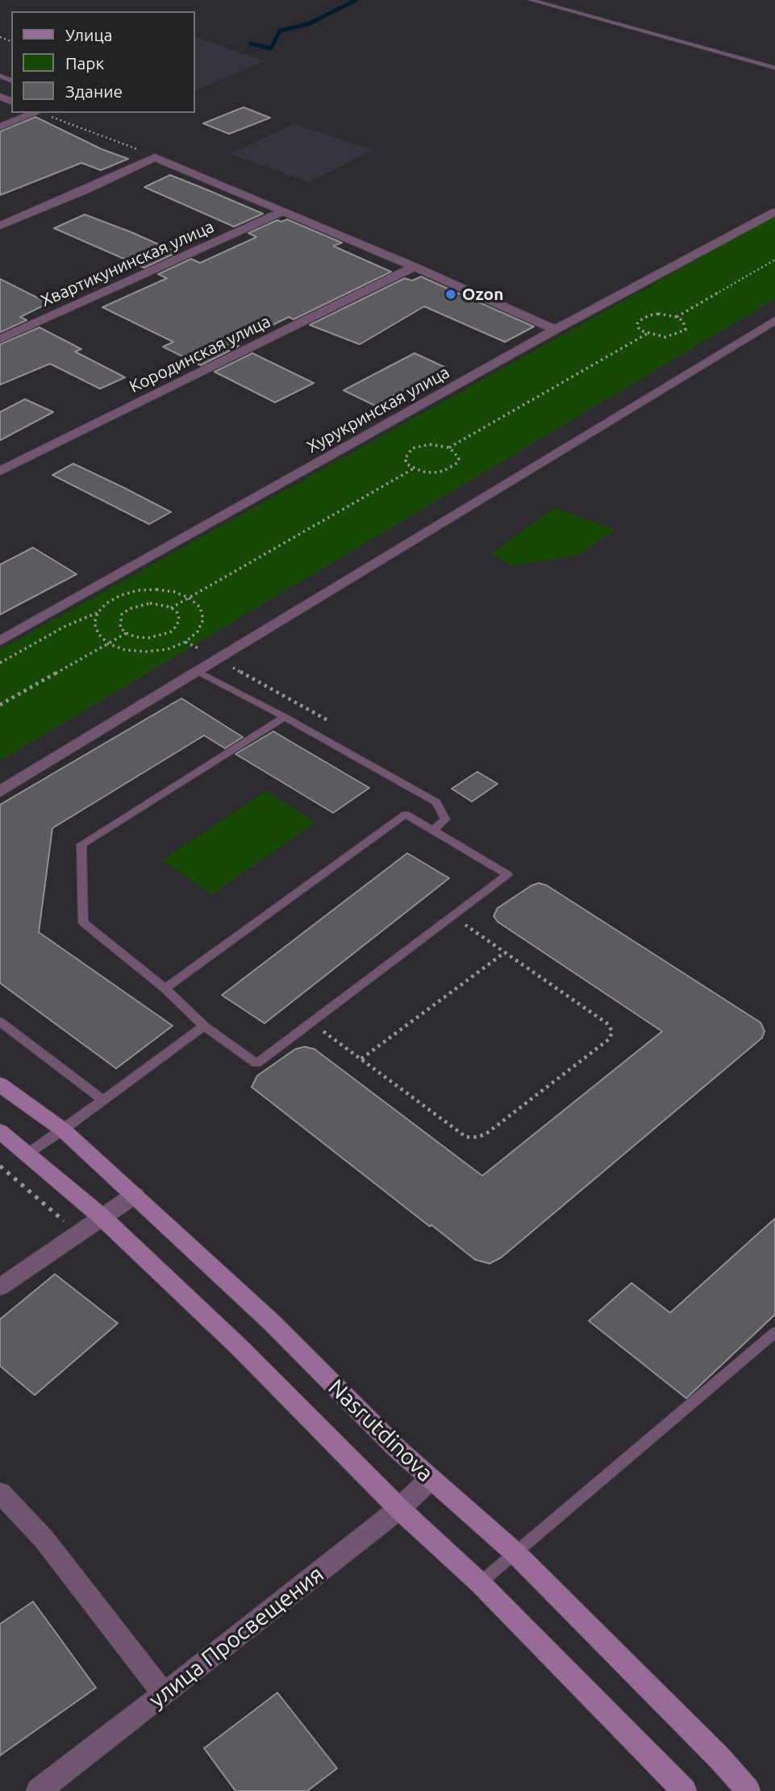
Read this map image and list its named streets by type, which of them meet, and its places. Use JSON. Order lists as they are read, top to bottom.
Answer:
{
  "streets": {
    "main road": ["Nasrutdinova"],
    "street": [
      "Хвартикунинская улица",
      "Кородинская улица",
      "Хурукринская улица",
      "улица Просвещения"
    ]
  },
  "crossings": [
    ["Nasrutdinova", "улица Просвещения"]
  ],
  "places": ["Ozon"],
  "legend": ["Улица", "Парк", "Здание"]
}
